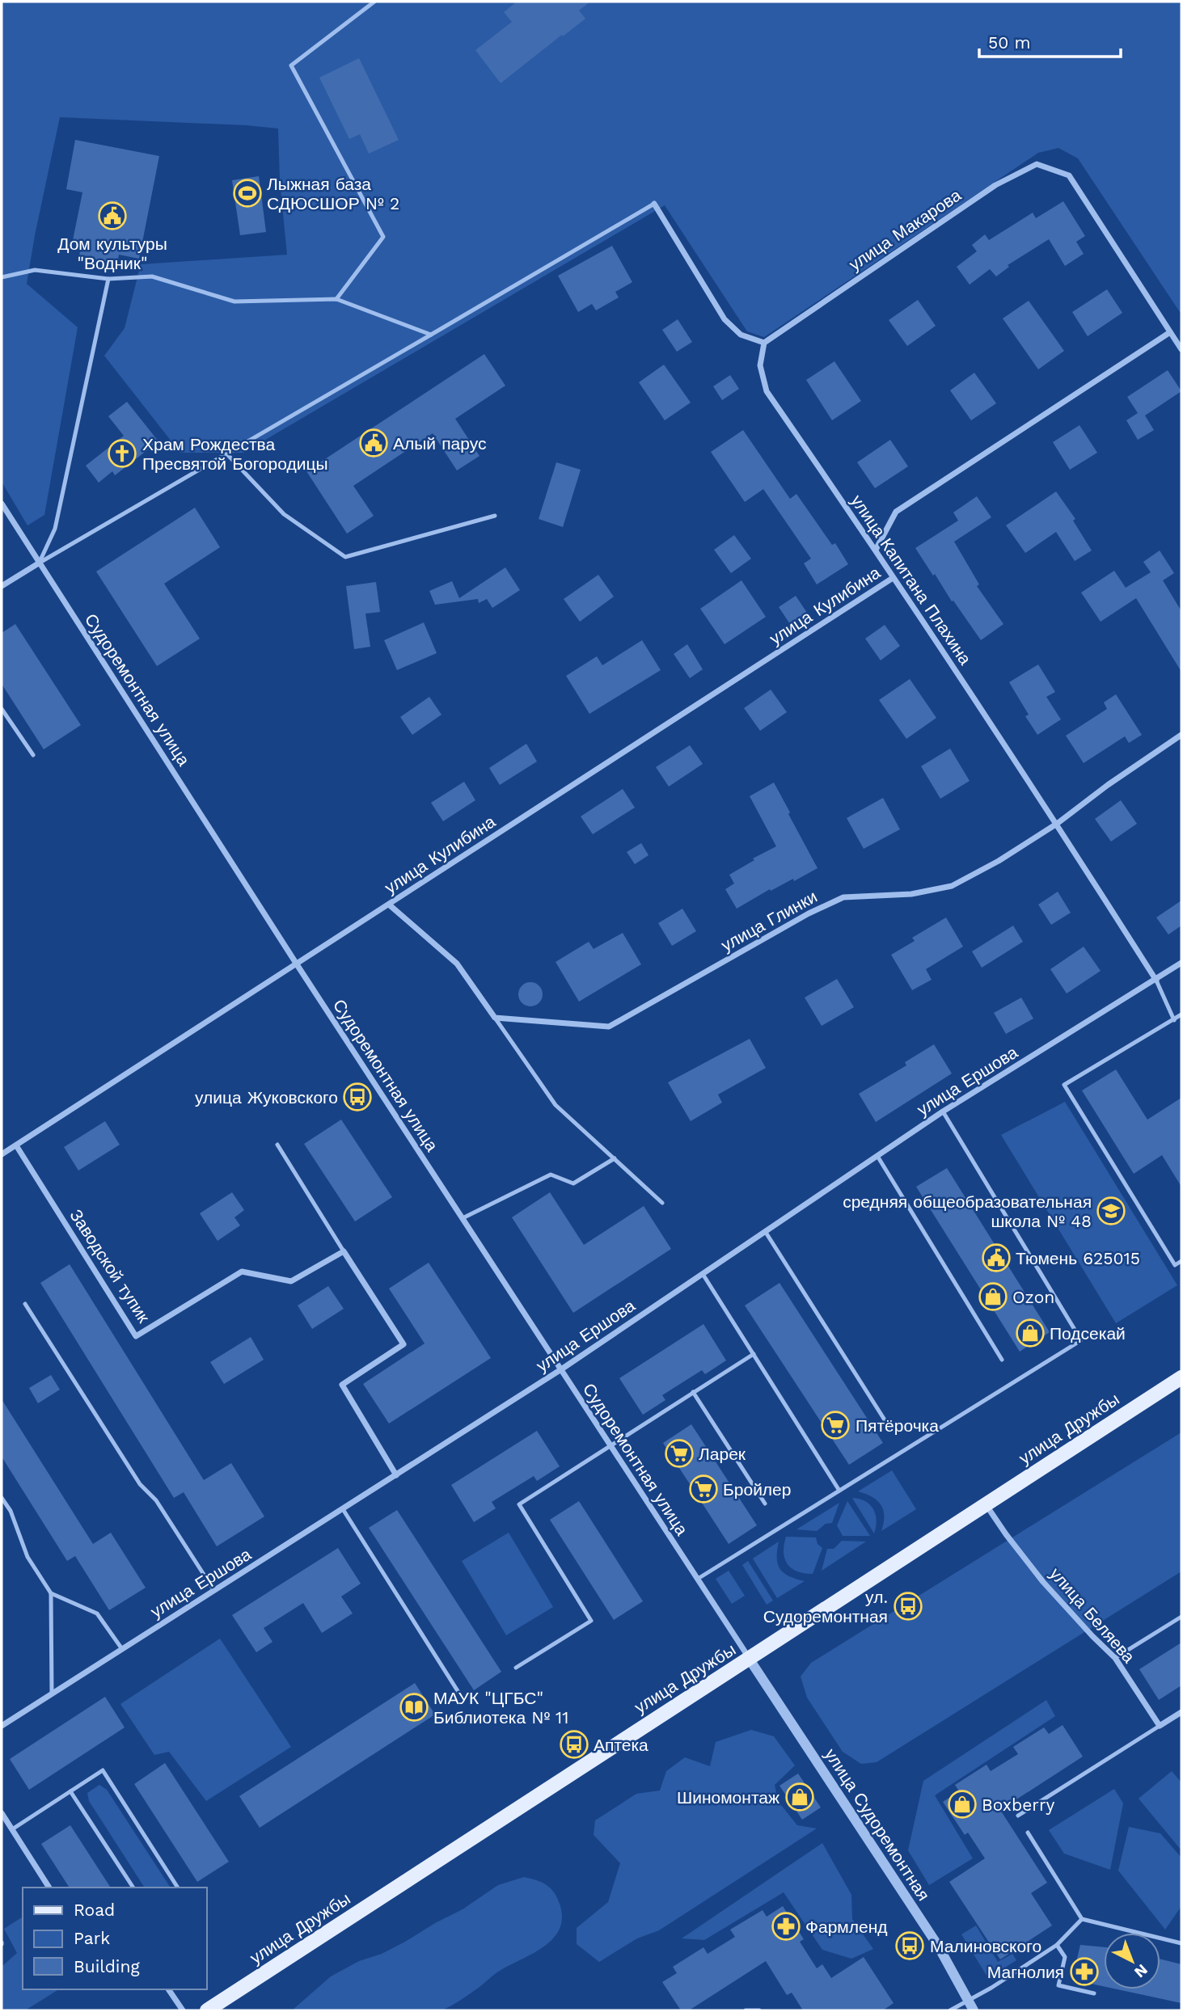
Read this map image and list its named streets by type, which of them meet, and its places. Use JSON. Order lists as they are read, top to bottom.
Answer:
{
  "streets": {
    "main road": ["улица Дружбы"],
    "street": [
      "улица Макарова",
      "улица Капитана Плахина",
      "улица Кулибина",
      "Судоремонтная улица",
      "улица Глинки",
      "улица Ершова",
      "Заводской тупик",
      "улица Беляева",
      "улица Судоремонтная"
    ]
  },
  "crossings": [
    ["улица Макарова", "улица Капитана Плахина"],
    ["улица Макарова", "улица Кулибина"],
    ["улица Капитана Плахина", "улица Кулибина"],
    ["улица Капитана Плахина", "улица Глинки"],
    ["улица Капитана Плахина", "улица Ершова"],
    ["улица Кулибина", "Судоремонтная улица"],
    ["улица Кулибина", "Заводской тупик"],
    ["Судоремонтная улица", "улица Ершова"],
    ["Судоремонтная улица", "улица Дружбы"],
    ["Судоремонтная улица", "улица Судоремонтная"],
    ["улица Дружбы", "улица Беляева"],
    ["улица Дружбы", "улица Судоремонтная"]
  ],
  "places": {
    "sports": ["Лыжная база СДЮСШОР № 2"],
    "public building": ["Дом культуры \"Водник\"", "Алый парус", "Тюмень 625015"],
    "church": ["Храм Рождества Пресвятой Богородицы"],
    "bus stop": [
      "улица Жуковского",
      "ул. Судоремонтная",
      "Аптека",
      "Малиновского"
    ],
    "school or university": ["средняя общеобразовательная школа № 48"],
    "shop": [
      "Ozon",
      "Подсекай",
      "Шиномонтаж",
      "Boxberry"
    ],
    "supermarket": ["Пятёрочка", "Ларек", "Бройлер"],
    "library": ["МАУК \"ЦГБС\" Библиотека № 11"],
    "pharmacy": ["Фармленд", "Магнолия"]
  },
  "legend": ["Road", "Park", "Building"],
  "scale_bar": "50 m",
  "north": "bottom right"
}
